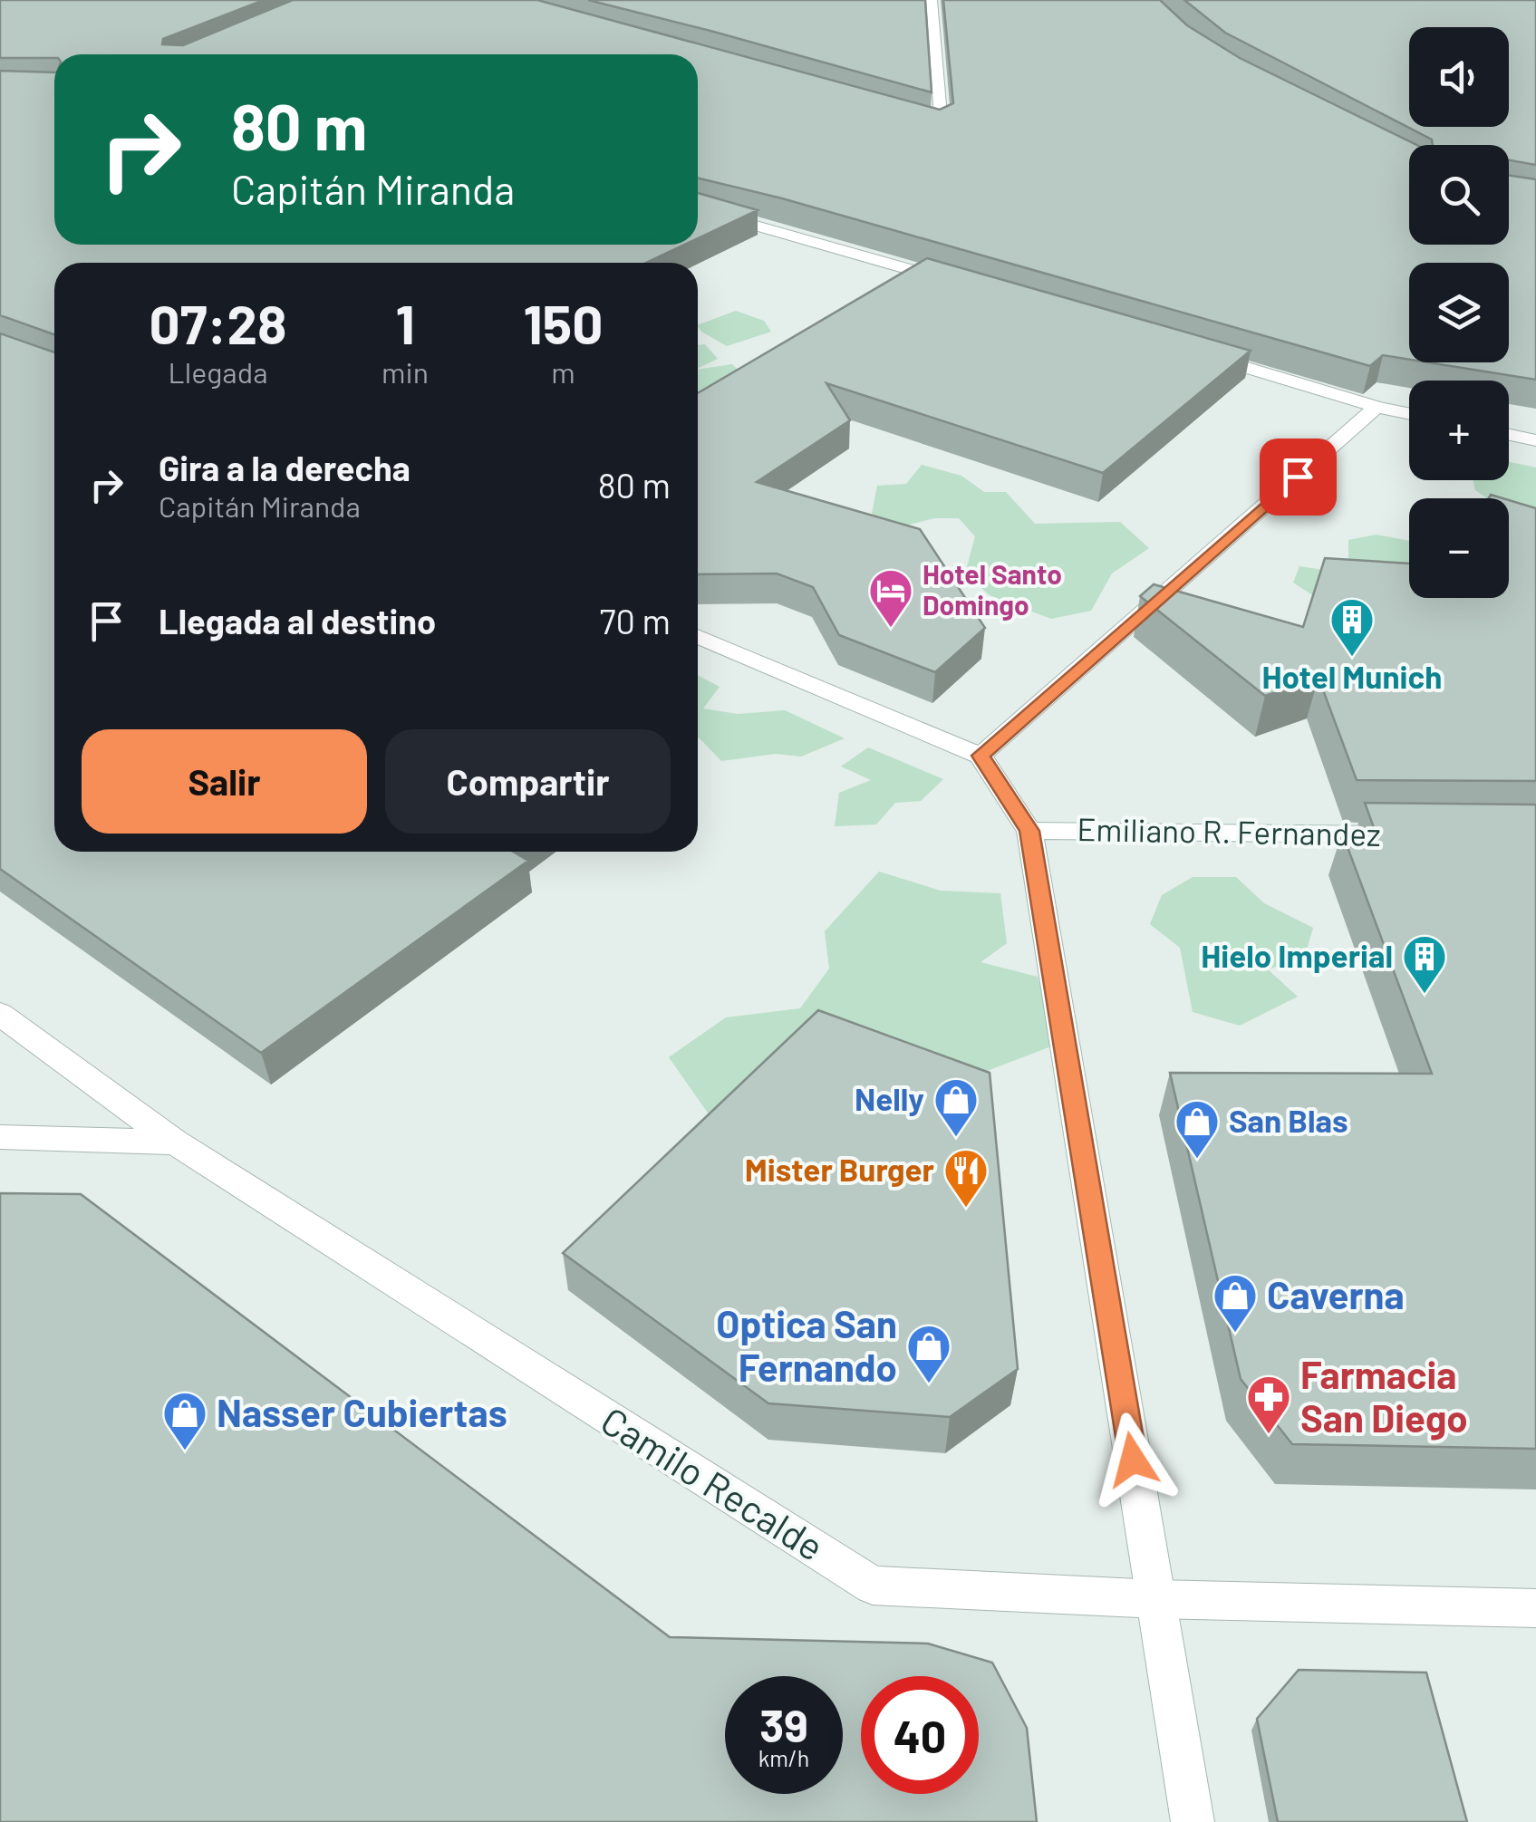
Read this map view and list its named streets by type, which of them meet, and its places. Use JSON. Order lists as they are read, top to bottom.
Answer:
{
  "streets": {
    "street": ["Emiliano R. Fernandez", "Camilo Recalde"]
  },
  "places": {
    "hotel": ["Hotel Santo Domingo"],
    "building": ["Hotel Munich", "Hielo Imperial"],
    "shop": [
      "Nelly",
      "San Blas",
      "Caverna",
      "Optica San Fernando",
      "Nasser Cubiertas"
    ],
    "restaurant": ["Mister Burger"],
    "pharmacy": ["Farmacia San Diego"]
  },
  "page": {
    "map_buttons": ["+", "−"],
    "turn": ["80 m", "Capitán Miranda"],
    "eta": [
      "07:28",
      "Llegada",
      "1",
      "min",
      "150",
      "m"
    ],
    "list": [
      {
        "name": "Gira a la derecha",
        "note": "Capitán Miranda",
        "value": "80 m"
      },
      {
        "name": "Llegada al destino",
        "value": "70 m"
      }
    ],
    "buttons": ["Salir", "Compartir"],
    "speed": "39 km/h",
    "limit": "40"
  }
}
